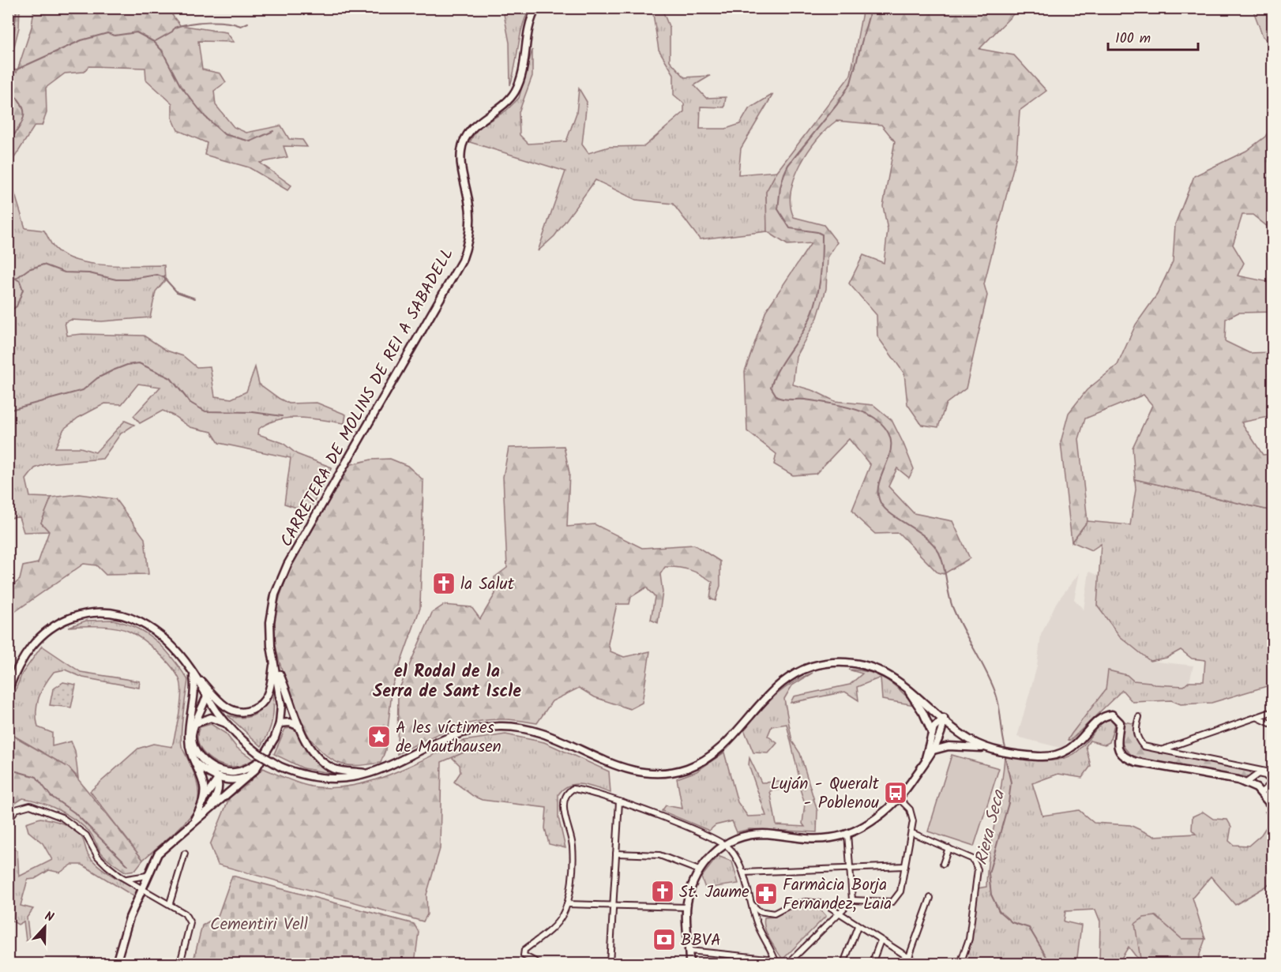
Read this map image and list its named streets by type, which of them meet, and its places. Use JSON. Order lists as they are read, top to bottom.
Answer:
{
  "streets": {
    "main road": ["CARRETERA DE MOLINS DE REI A SABADELL"]
  },
  "districts": ["el Rodal de la Serra de Sant Iscle"],
  "water": ["Riera Seca"],
  "parks": ["Cementiri Vell"],
  "places": {
    "church": ["la Salut", "St. Jaume"],
    "place": ["A les víctimes de Mauthausen"],
    "bus stop": ["Luján - Queralt - Poblenou"],
    "pharmacy": ["Farmàcia Borja Fernandez, Laia"],
    "bank": ["BBVA"]
  },
  "scale_bar": "100 m",
  "north": "top"
}
